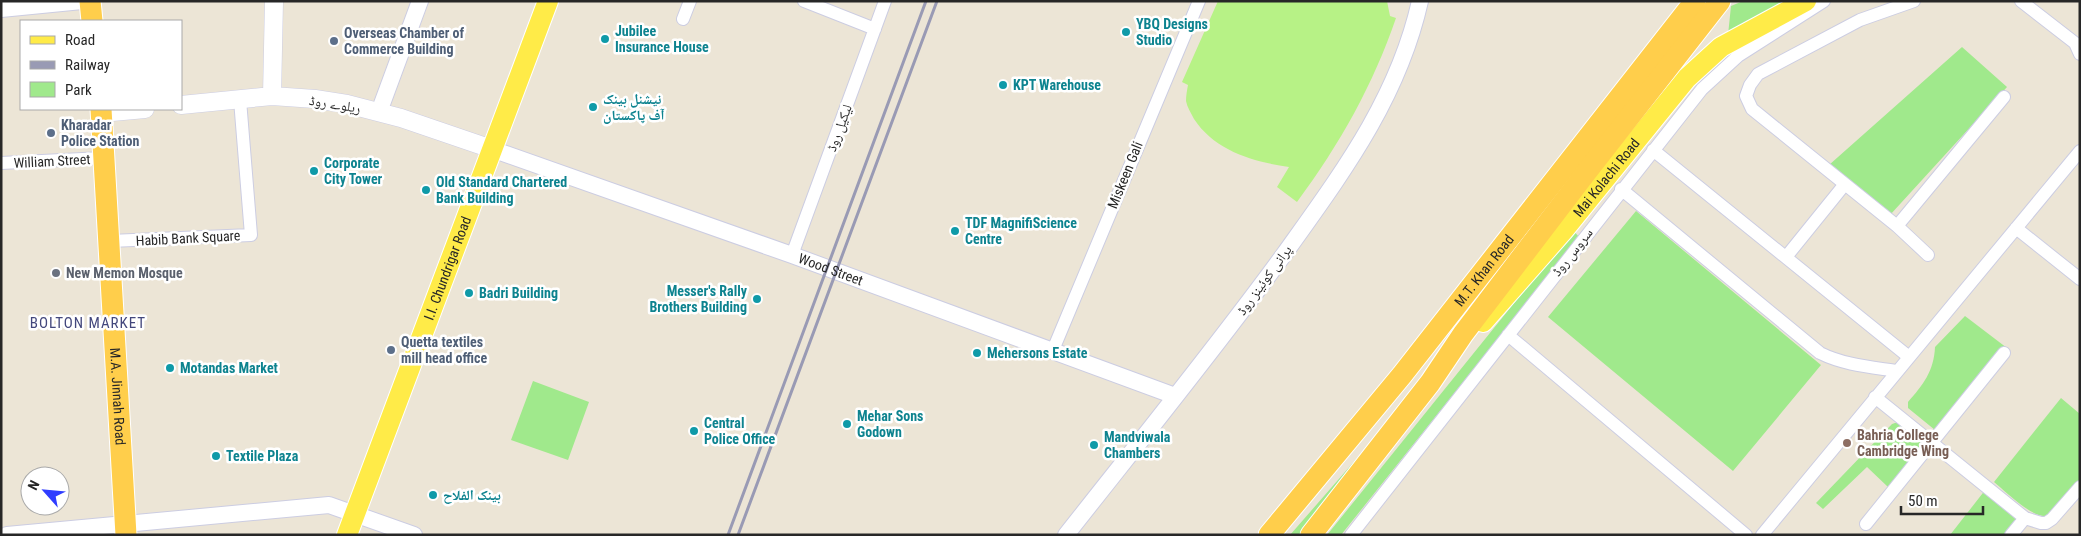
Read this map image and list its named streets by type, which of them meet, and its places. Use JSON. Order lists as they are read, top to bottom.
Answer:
{
  "streets": {
    "highway": ["M.T. Khan Road", "M.A. Jinnah Road"],
    "main road": ["ریلوے روڈ", "Mai Kolachi Road", "I.I. Chundrigar Road"],
    "street": [
      "لیکیل روڈ",
      "William Street",
      "Miskeen Gali",
      "Habib Bank Square",
      "سروس روڈ",
      "Wood Street",
      "پرانی کوئینز روڈ"
    ]
  },
  "crossings": [
    ["ریلوے روڈ", "Habib Bank Square"],
    ["ریلوے روڈ", "I.I. Chundrigar Road"],
    ["ریلوے روڈ", "Wood Street"],
    ["لیکیل روڈ", "Wood Street"],
    ["William Street", "M.A. Jinnah Road"],
    ["Miskeen Gali", "Wood Street"],
    ["Mai Kolachi Road", "سروس روڈ"],
    ["Mai Kolachi Road", "M.T. Khan Road"],
    ["Habib Bank Square", "M.A. Jinnah Road"],
    ["I.I. Chundrigar Road", "Wood Street"],
    ["Wood Street", "پرانی کوئینز روڈ"]
  ],
  "districts": ["BOLTON MARKET"],
  "places": [
    "YBQ Designs Studio",
    "Jubilee Insurance House",
    "Overseas Chamber of Commerce Building",
    "KPT Warehouse",
    "نیشنل بینک آف پاکستان",
    "Kharadar Police Station",
    "Corporate City Tower",
    "Old Standard Chartered Bank Building",
    "TDF MagnifiScience Centre",
    "New Memon Mosque",
    "Badri Building",
    "Messer's Rally Brothers Building",
    "Quetta textiles mill head office",
    "Mehersons Estate",
    "Motandas Market",
    "Mehar Sons Godown",
    "Central Police Office",
    "Bahria College Cambridge Wing",
    "Mandviwala Chambers",
    "Textile Plaza",
    "بینک الفلاح"
  ],
  "legend": ["Road", "Railway", "Park"],
  "scale_bar": "50 m",
  "north": "top left"
}
